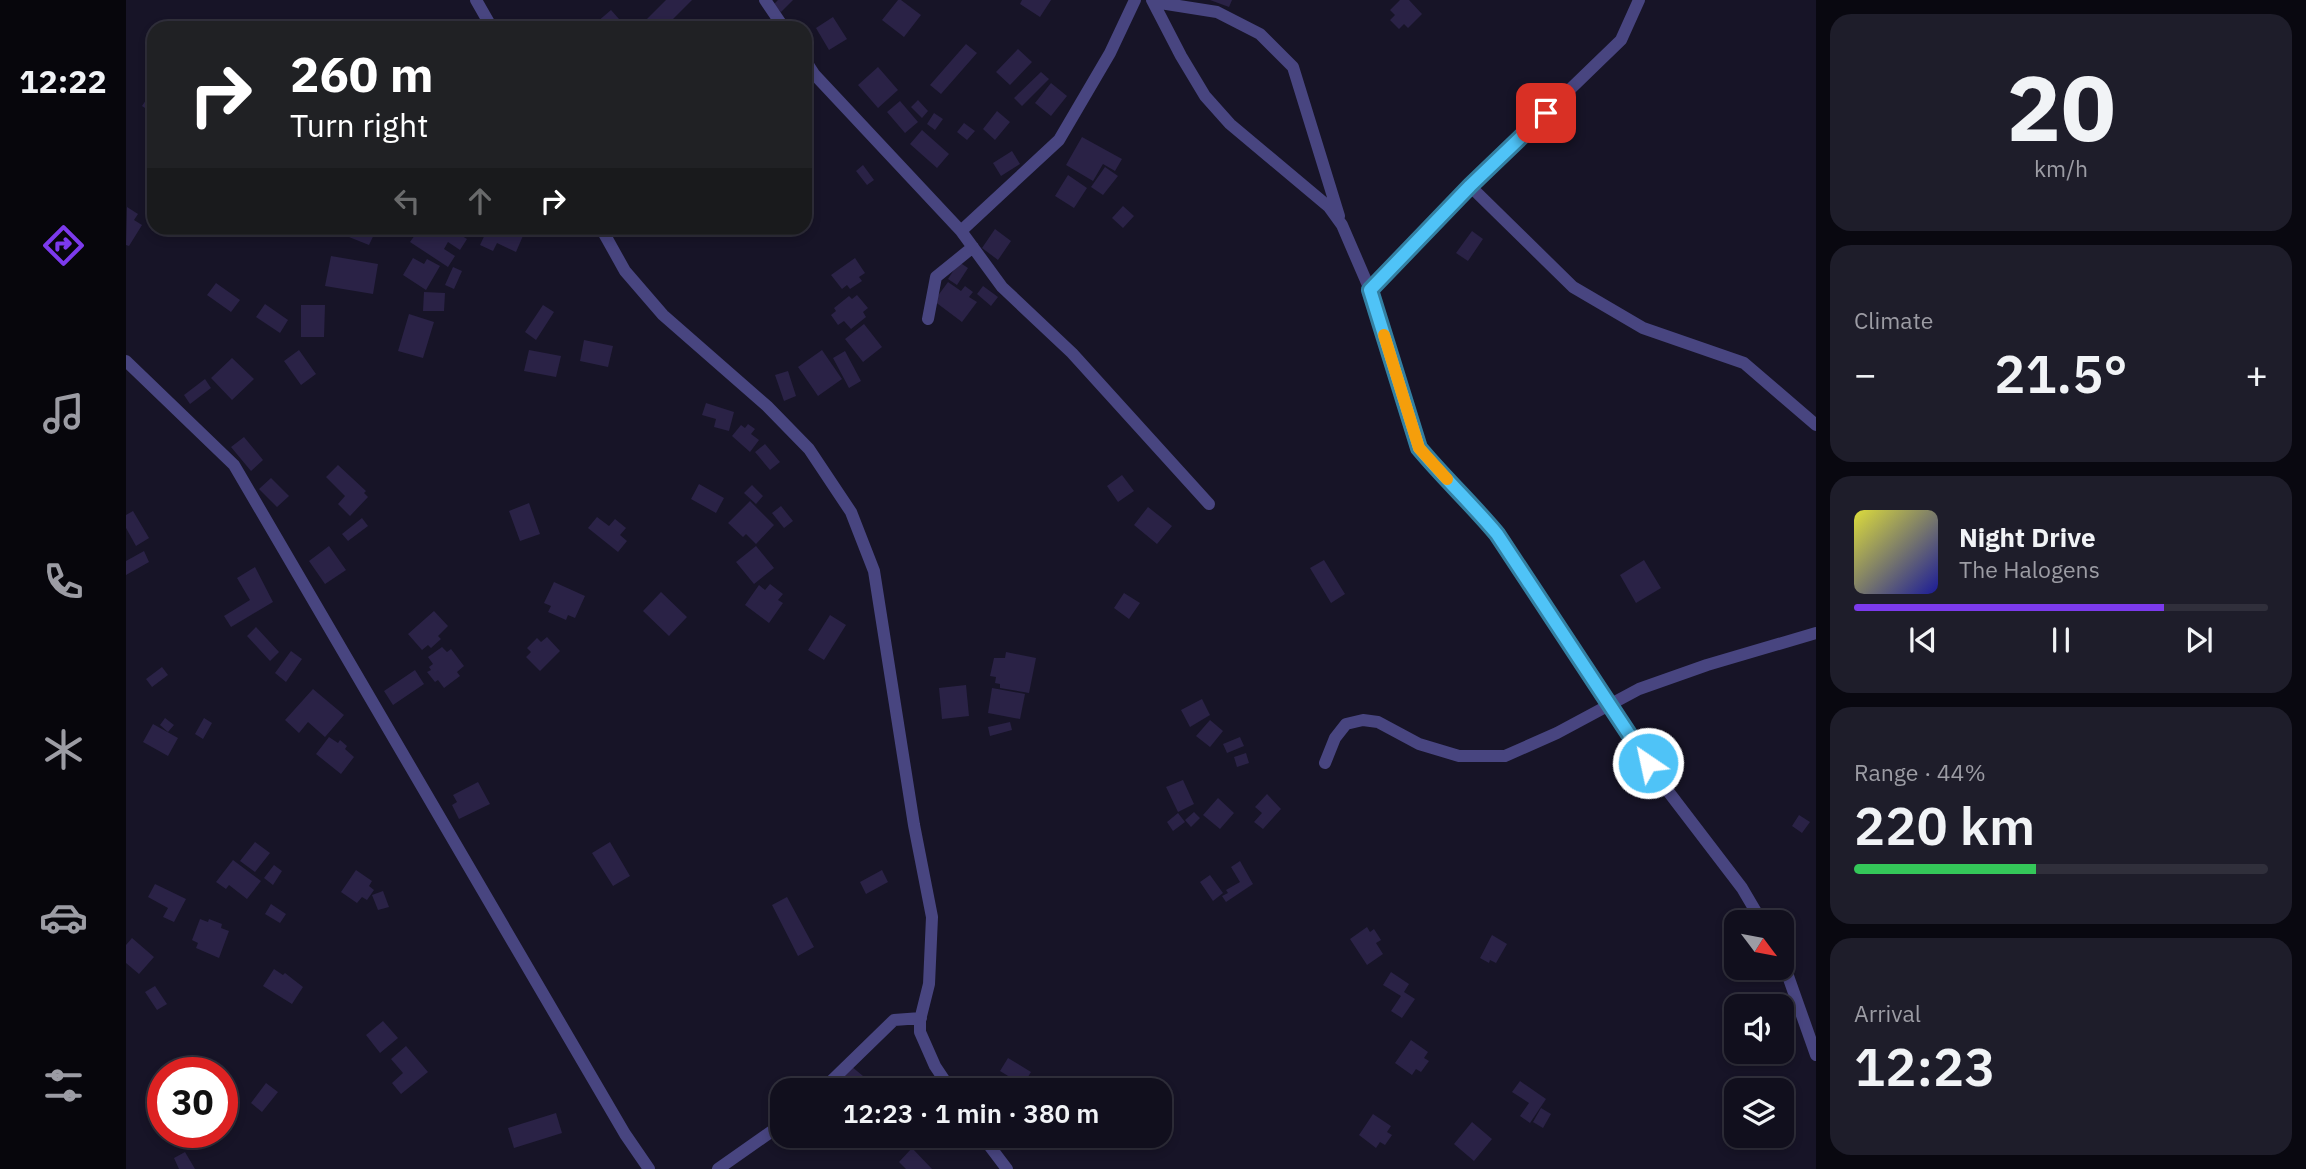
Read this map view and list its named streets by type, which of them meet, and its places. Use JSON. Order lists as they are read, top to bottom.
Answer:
{
  "north": "bottom right",
  "page": {
    "tabs": "12:22",
    "tile": [
      ["20", "km/h"],
      "Climate",
      ["Range · 44%", "220 km"],
      ["Arrival", "12:23"]
    ],
    "turn": ["260 m", "Turn right"],
    "heat": ["−", "21.5°", "+"],
    "song": ["Night Drive", "The Halogens"],
    "limit": "30",
    "trip": "12:23 · 1 min · 380 m"
  }
}
